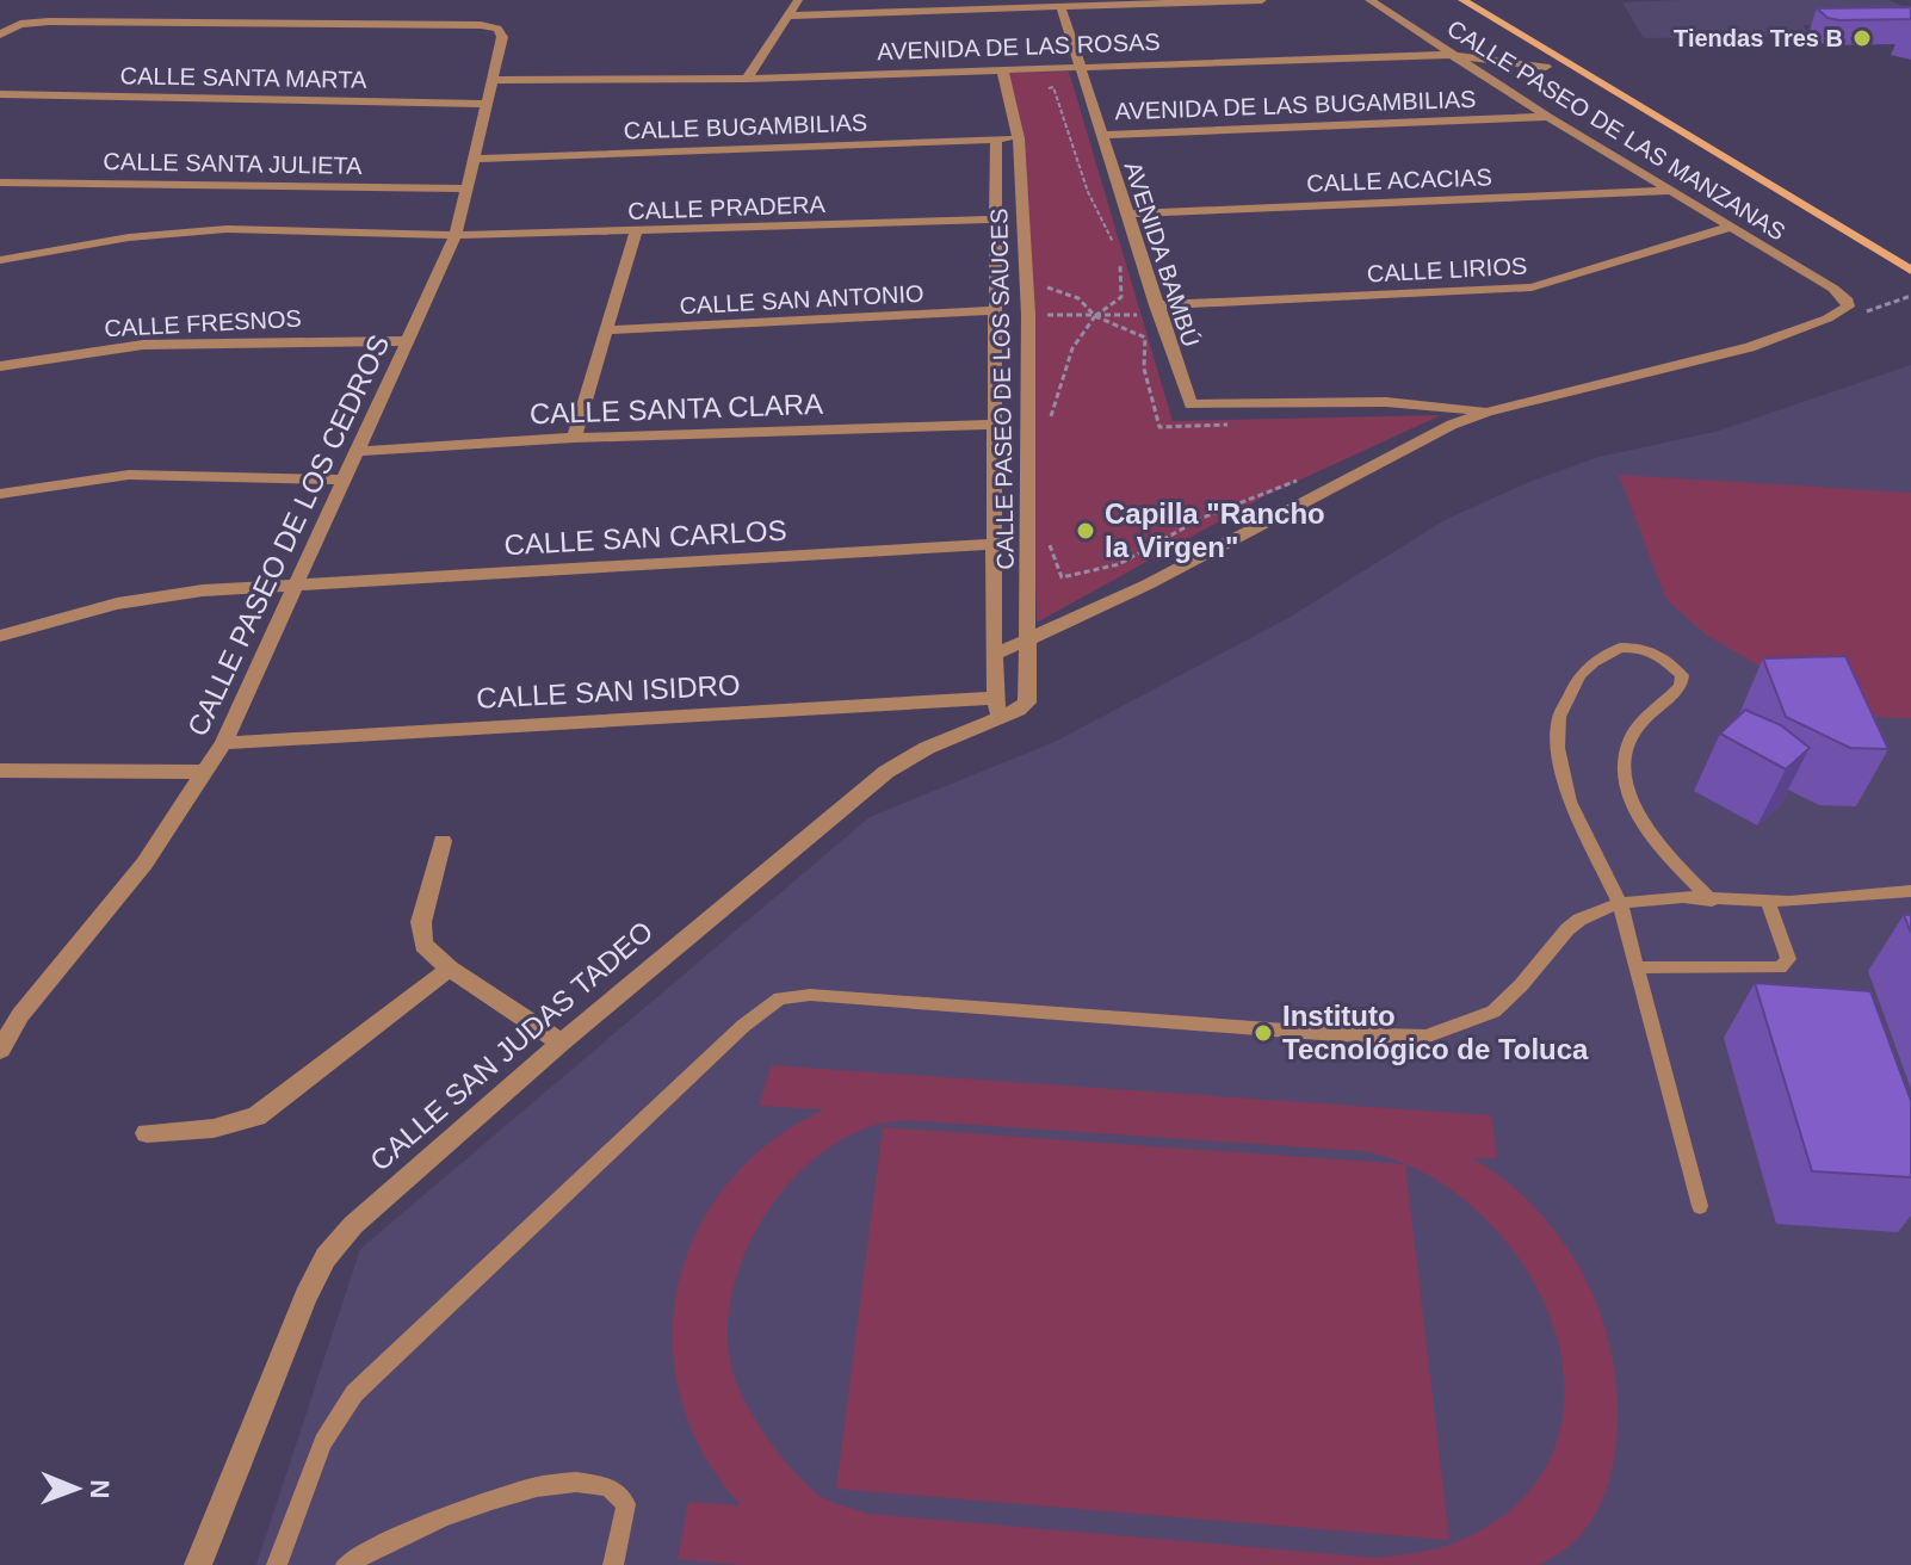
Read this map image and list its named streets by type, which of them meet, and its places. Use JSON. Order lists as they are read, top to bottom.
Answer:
{
  "streets": {
    "street": [
      "AVENIDA DE LAS ROSAS",
      "CALLE SANTA MARTA",
      "AVENIDA DE LAS BUGAMBILIAS",
      "CALLE BUGAMBILIAS",
      "CALLE PASEO DE LAS MANZANAS",
      "CALLE SANTA JULIETA",
      "CALLE ACACIAS",
      "CALLE PRADERA",
      "AVENIDA BAMBÚ",
      "CALLE LIRIOS",
      "CALLE SAN ANTONIO",
      "CALLE FRESNOS",
      "CALLE PASEO DE LOS SAUCES",
      "CALLE SANTA CLARA",
      "CALLE PASEO DE LOS CEDROS",
      "CALLE SAN CARLOS",
      "CALLE SAN ISIDRO",
      "CALLE SAN JUDAS TADEO"
    ]
  },
  "crossings": [
    ["AVENIDA DE LAS ROSAS", "CALLE PASEO DE LAS MANZANAS"],
    ["AVENIDA DE LAS ROSAS", "AVENIDA BAMBÚ"],
    ["AVENIDA DE LAS ROSAS", "CALLE PASEO DE LOS SAUCES"],
    ["AVENIDA DE LAS ROSAS", "CALLE PASEO DE LOS CEDROS"],
    ["CALLE SANTA MARTA", "CALLE PASEO DE LOS CEDROS"],
    ["AVENIDA DE LAS BUGAMBILIAS", "CALLE PASEO DE LAS MANZANAS"],
    ["AVENIDA DE LAS BUGAMBILIAS", "AVENIDA BAMBÚ"],
    ["CALLE BUGAMBILIAS", "CALLE PASEO DE LOS SAUCES"],
    ["CALLE BUGAMBILIAS", "CALLE PASEO DE LOS CEDROS"],
    ["CALLE PASEO DE LAS MANZANAS", "CALLE ACACIAS"],
    ["CALLE PASEO DE LAS MANZANAS", "AVENIDA BAMBÚ"],
    ["CALLE PASEO DE LAS MANZANAS", "CALLE LIRIOS"],
    ["CALLE SANTA JULIETA", "CALLE PASEO DE LOS CEDROS"],
    ["CALLE ACACIAS", "AVENIDA BAMBÚ"],
    ["CALLE PRADERA", "CALLE PASEO DE LOS SAUCES"],
    ["CALLE PRADERA", "CALLE PASEO DE LOS CEDROS"],
    ["AVENIDA BAMBÚ", "CALLE LIRIOS"],
    ["CALLE SAN ANTONIO", "CALLE PASEO DE LOS SAUCES"],
    ["CALLE FRESNOS", "CALLE PASEO DE LOS CEDROS"],
    ["CALLE PASEO DE LOS SAUCES", "CALLE SANTA CLARA"],
    ["CALLE PASEO DE LOS SAUCES", "CALLE SAN CARLOS"],
    ["CALLE PASEO DE LOS SAUCES", "CALLE SAN ISIDRO"],
    ["CALLE PASEO DE LOS SAUCES", "CALLE SAN JUDAS TADEO"],
    ["CALLE SANTA CLARA", "CALLE PASEO DE LOS CEDROS"],
    ["CALLE PASEO DE LOS CEDROS", "CALLE SAN CARLOS"],
    ["CALLE PASEO DE LOS CEDROS", "CALLE SAN ISIDRO"],
    ["CALLE SAN ISIDRO", "CALLE SAN JUDAS TADEO"]
  ],
  "places": ["Tiendas Tres B", "Capilla \"Rancho la Virgen\"", "Instituto Tecnológico de Toluca"],
  "north": "right"
}
